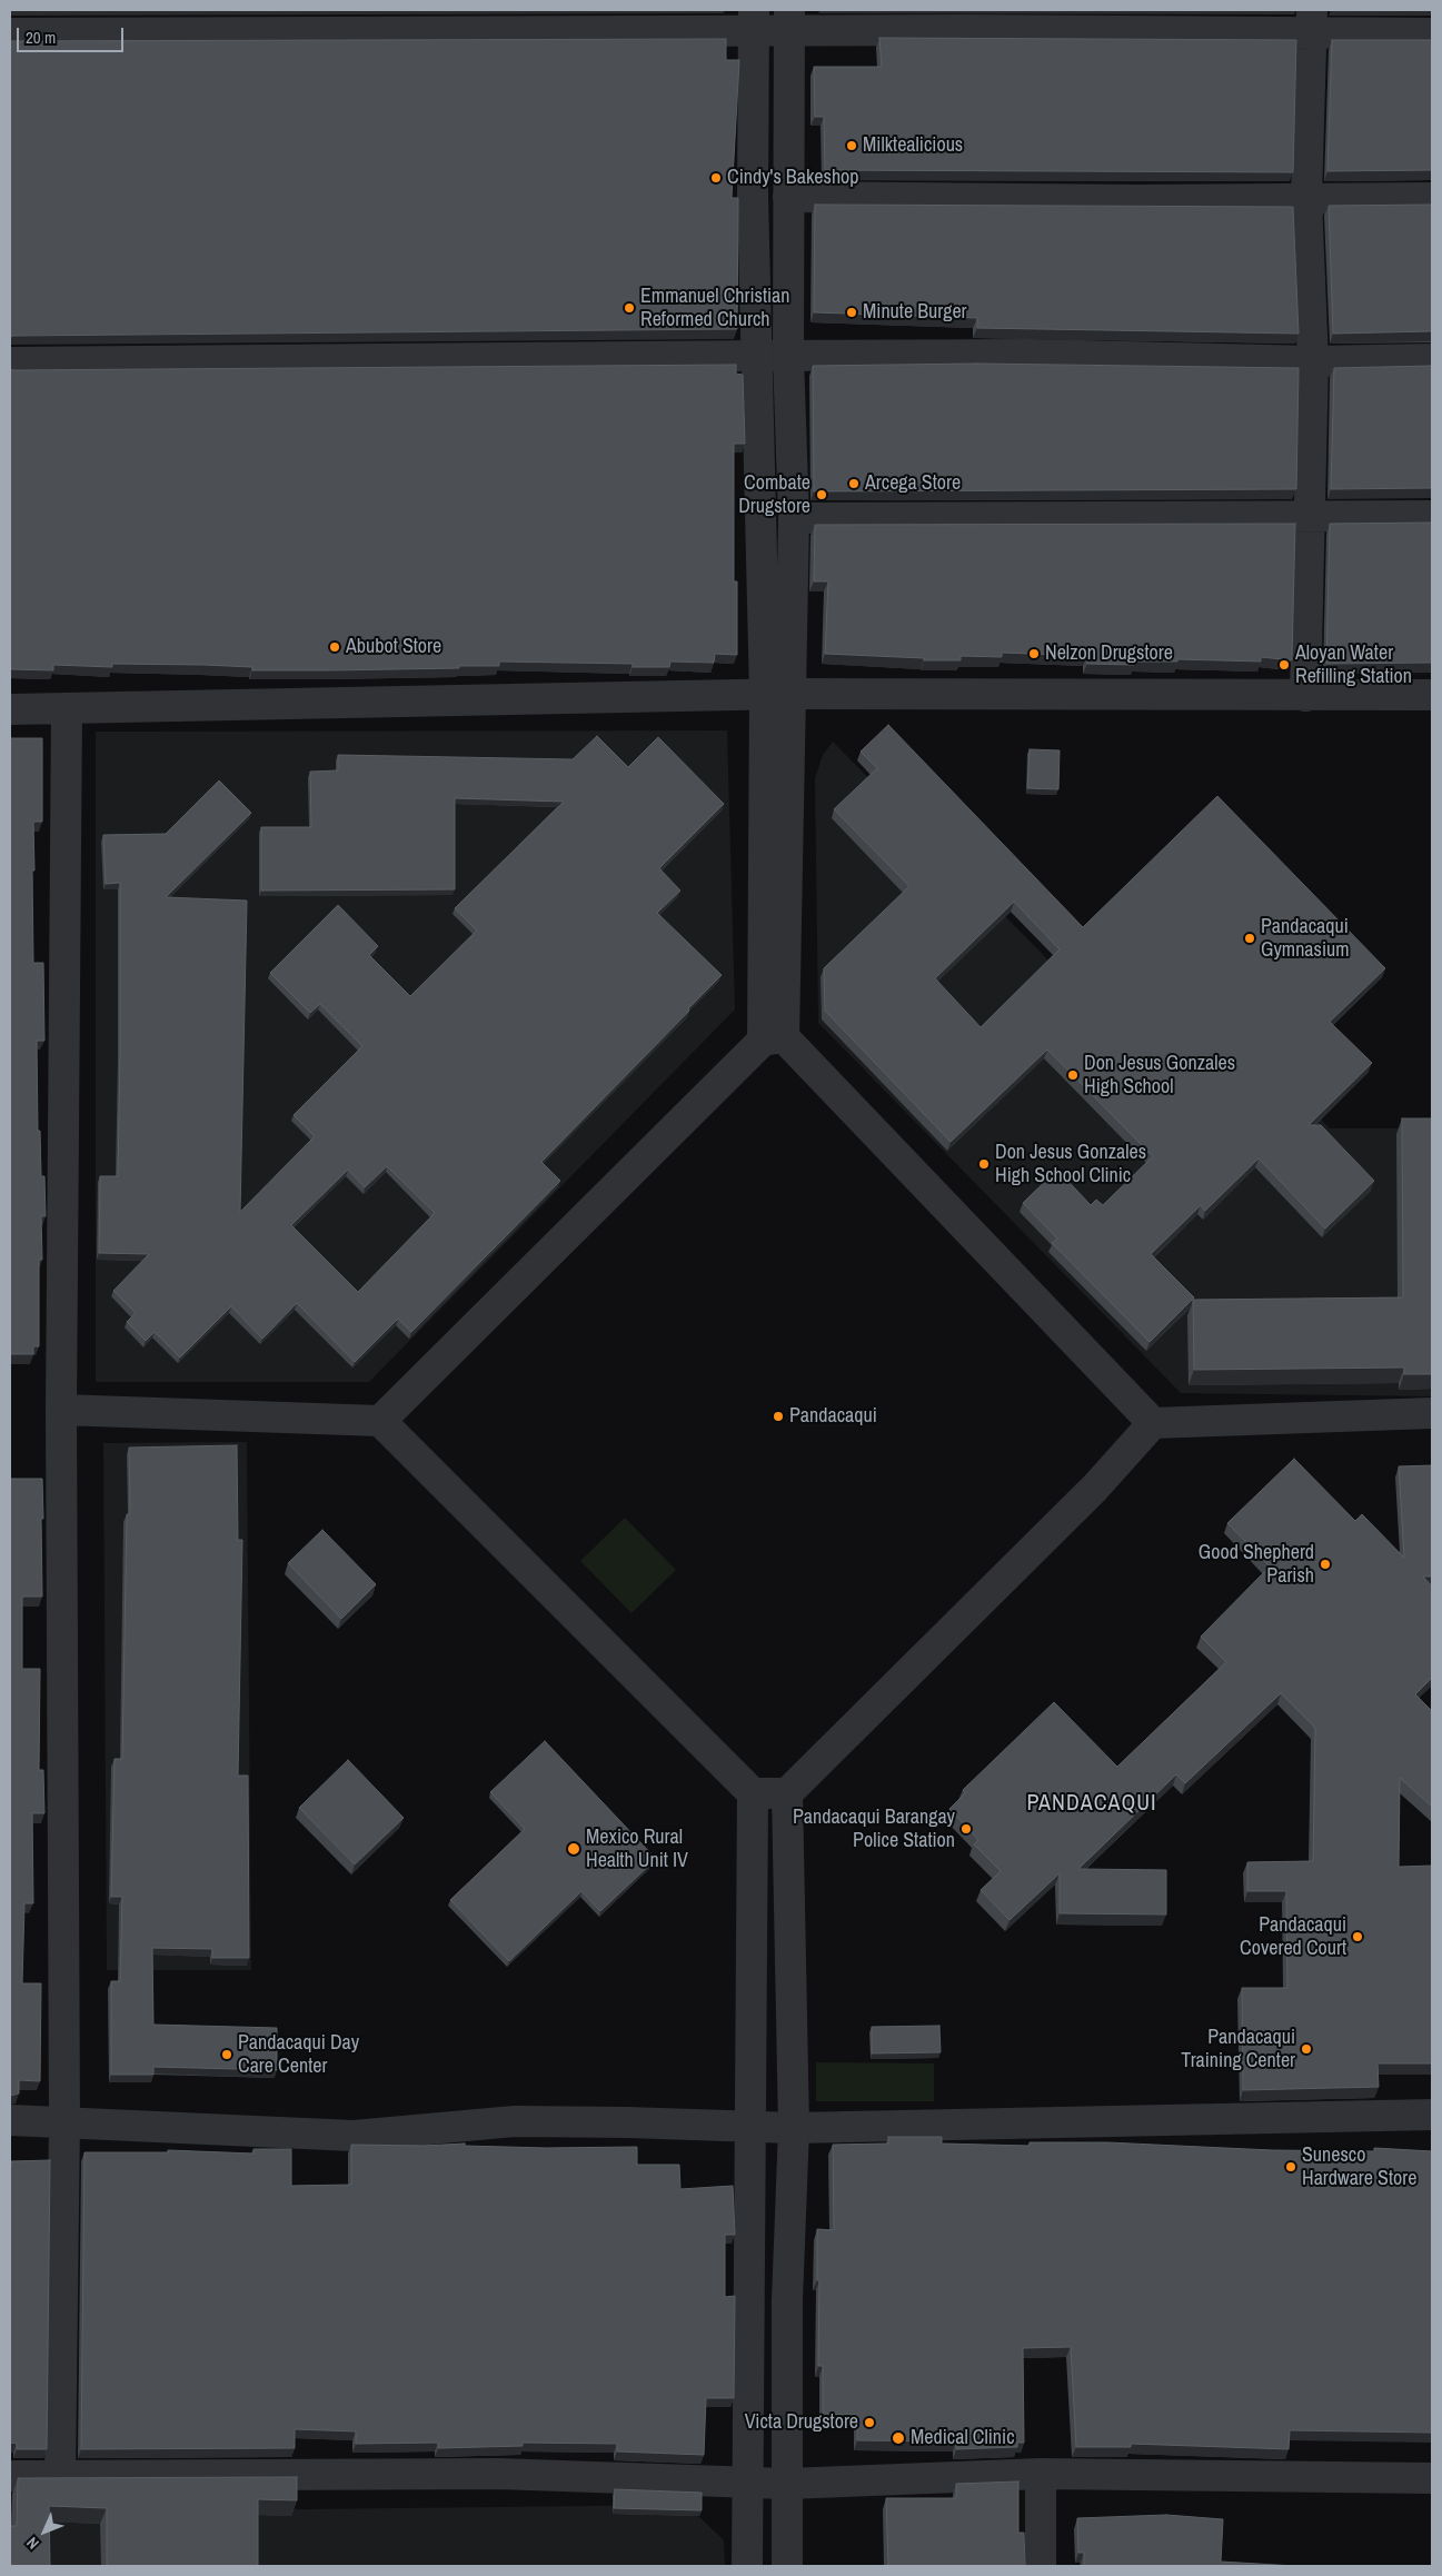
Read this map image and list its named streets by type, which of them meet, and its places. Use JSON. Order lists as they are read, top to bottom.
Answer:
{
  "districts": ["PANDACAQUI"],
  "places": [
    "Milktealicious",
    "Cindy's Bakeshop",
    "Emmanuel Christian Reformed Church",
    "Minute Burger",
    "Arcega Store",
    "Combate Drugstore",
    "Abubot Store",
    "Nelzon Drugstore",
    "Aloyan Water Refilling Station",
    "Pandacaqui Gymnasium",
    "Don Jesus Gonzales High School",
    "Don Jesus Gonzales High School Clinic",
    "Pandacaqui",
    "Good Shepherd Parish",
    "Pandacaqui Barangay Police Station",
    "Mexico Rural Health Unit IV",
    "Pandacaqui Covered Court",
    "Pandacaqui Training Center",
    "Pandacaqui Day Care Center",
    "Sunesco Hardware Store",
    "Victa Drugstore",
    "Medical Clinic"
  ],
  "scale_bar": "20 m",
  "north": "bottom left"
}
